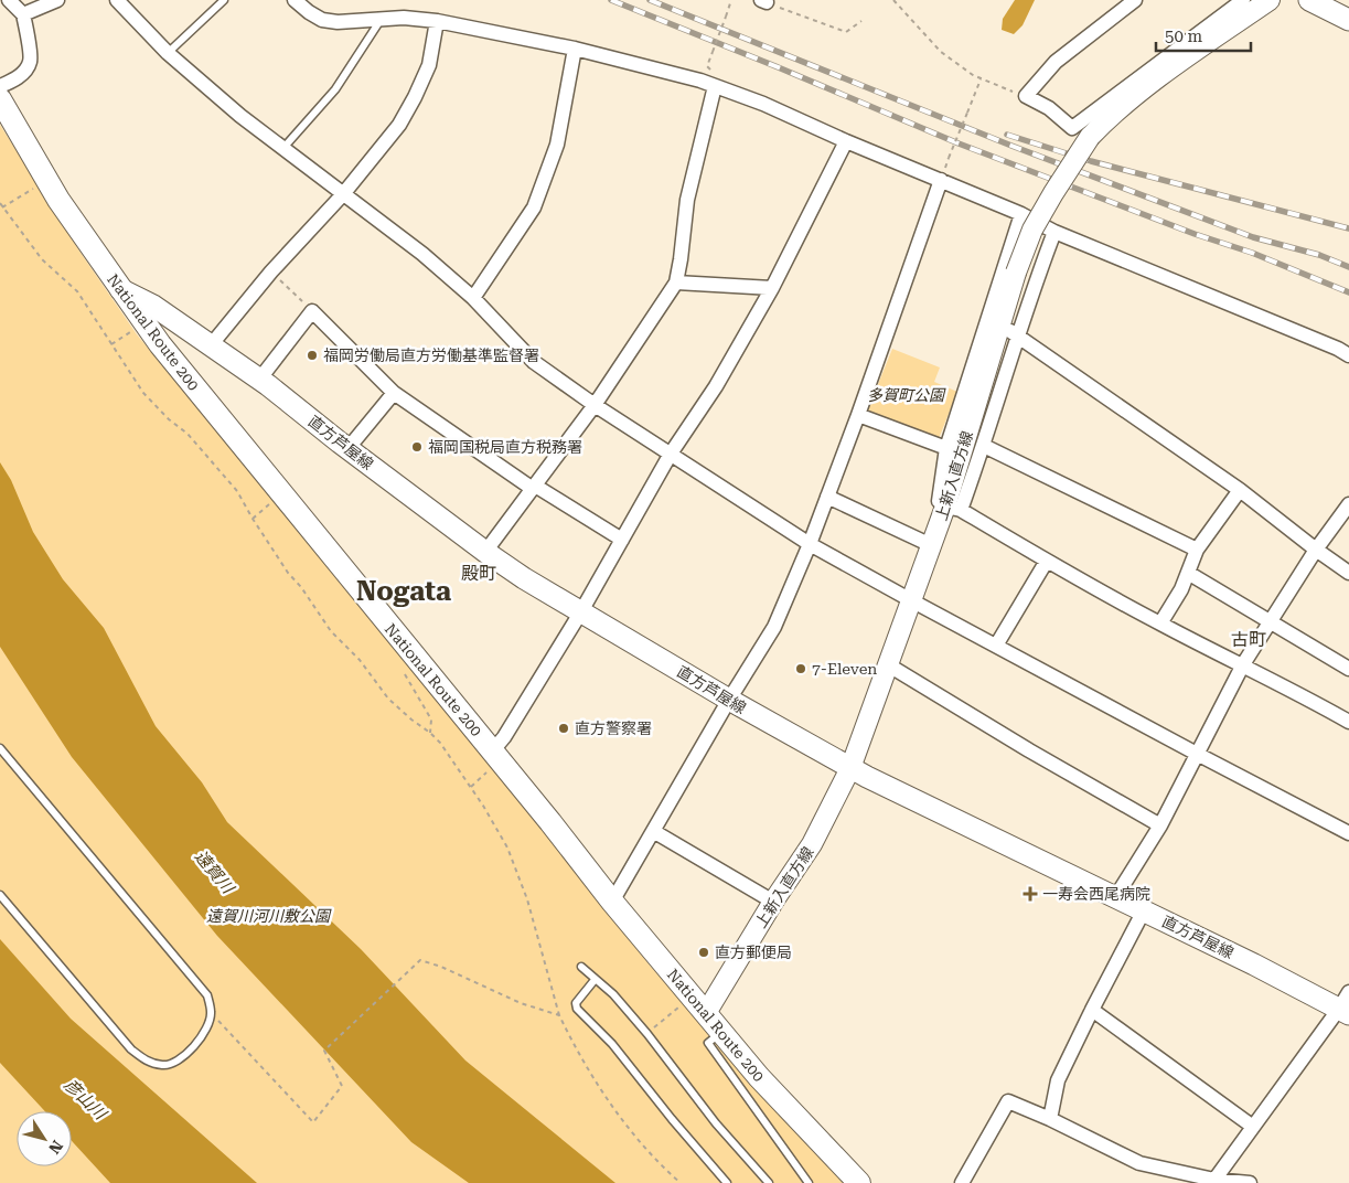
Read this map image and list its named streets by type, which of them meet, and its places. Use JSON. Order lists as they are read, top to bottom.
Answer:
{
  "streets": {
    "highway": ["National Route 200"],
    "main road": ["直方芦屋線", "上新入直方線"]
  },
  "crossings": [
    ["National Route 200", "直方芦屋線"],
    ["National Route 200", "上新入直方線"],
    ["直方芦屋線", "上新入直方線"]
  ],
  "districts": ["殿町", "Nogata", "古町"],
  "water": ["遠賀川", "彦山川"],
  "parks": ["多賀町公園", "遠賀川河川敷公園"],
  "places": {
    "other": [
      "福岡労働局直方労働基準監督署",
      "福岡国税局直方税務署",
      "7-Eleven",
      "直方警察署",
      "直方郵便局"
    ],
    "health": ["一寿会西尾病院"]
  },
  "scale_bar": "50 m",
  "north": "bottom right"
}
